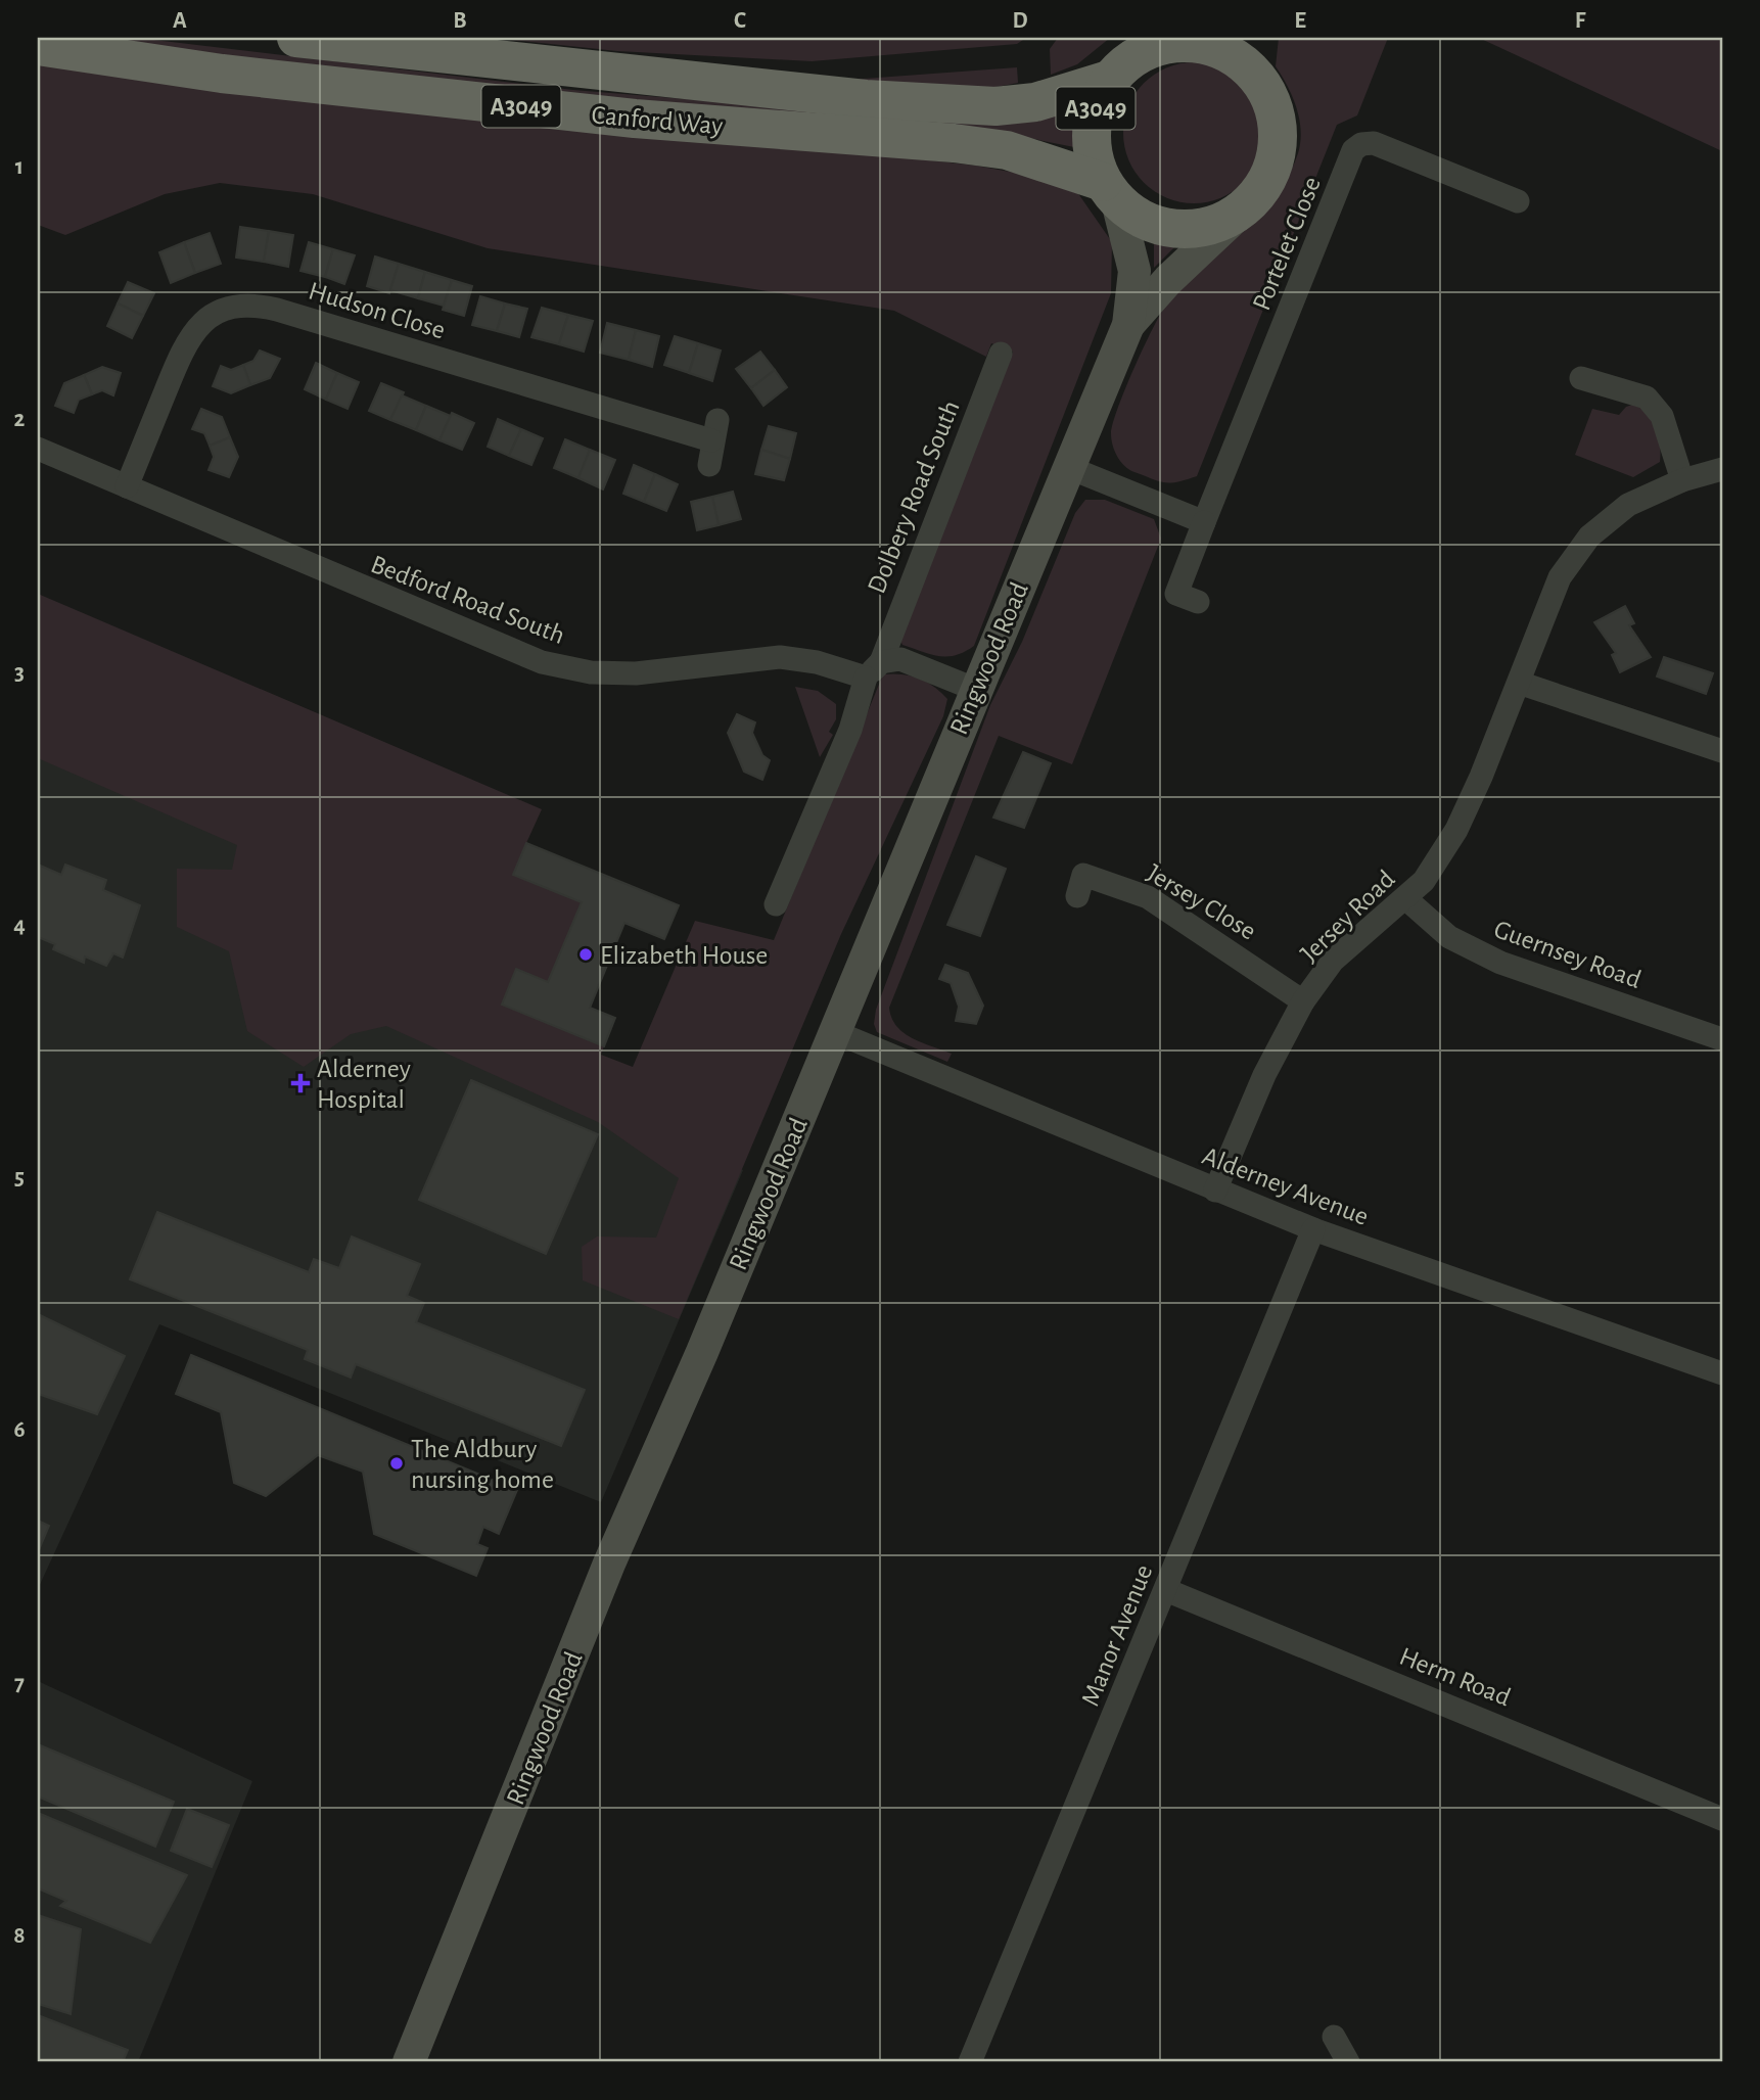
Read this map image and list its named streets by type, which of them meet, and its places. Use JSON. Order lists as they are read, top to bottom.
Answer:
{
  "streets": {
    "highway": ["A3049", "Canford Way"],
    "main road": ["Ringwood Road"],
    "street": [
      "Portelet Close",
      "Hudson Close",
      "Dolbery Road South",
      "Bedford Road South",
      "Jersey Close",
      "Jersey Road",
      "Guernsey Road",
      "Alderney Avenue",
      "Manor Avenue",
      "Herm Road"
    ]
  },
  "crossings": [
    ["A3049", "Canford Way"],
    ["A3049", "Ringwood Road"],
    ["Canford Way", "Ringwood Road"],
    ["Hudson Close", "Bedford Road South"],
    ["Dolbery Road South", "Bedford Road South"],
    ["Bedford Road South", "Ringwood Road"],
    ["Ringwood Road", "Alderney Avenue"],
    ["Jersey Close", "Jersey Road"],
    ["Jersey Road", "Guernsey Road"],
    ["Jersey Road", "Alderney Avenue"],
    ["Alderney Avenue", "Manor Avenue"],
    ["Manor Avenue", "Herm Road"]
  ],
  "places": {
    "other": ["Elizabeth House", "The Aldbury nursing home"],
    "health": ["Alderney Hospital"]
  },
  "grid": {
    "columns": [
      "A",
      "B",
      "C",
      "D",
      "E",
      "F"
    ],
    "rows": [
      "1",
      "2",
      "3",
      "4",
      "5",
      "6",
      "7",
      "8"
    ]
  }
}
